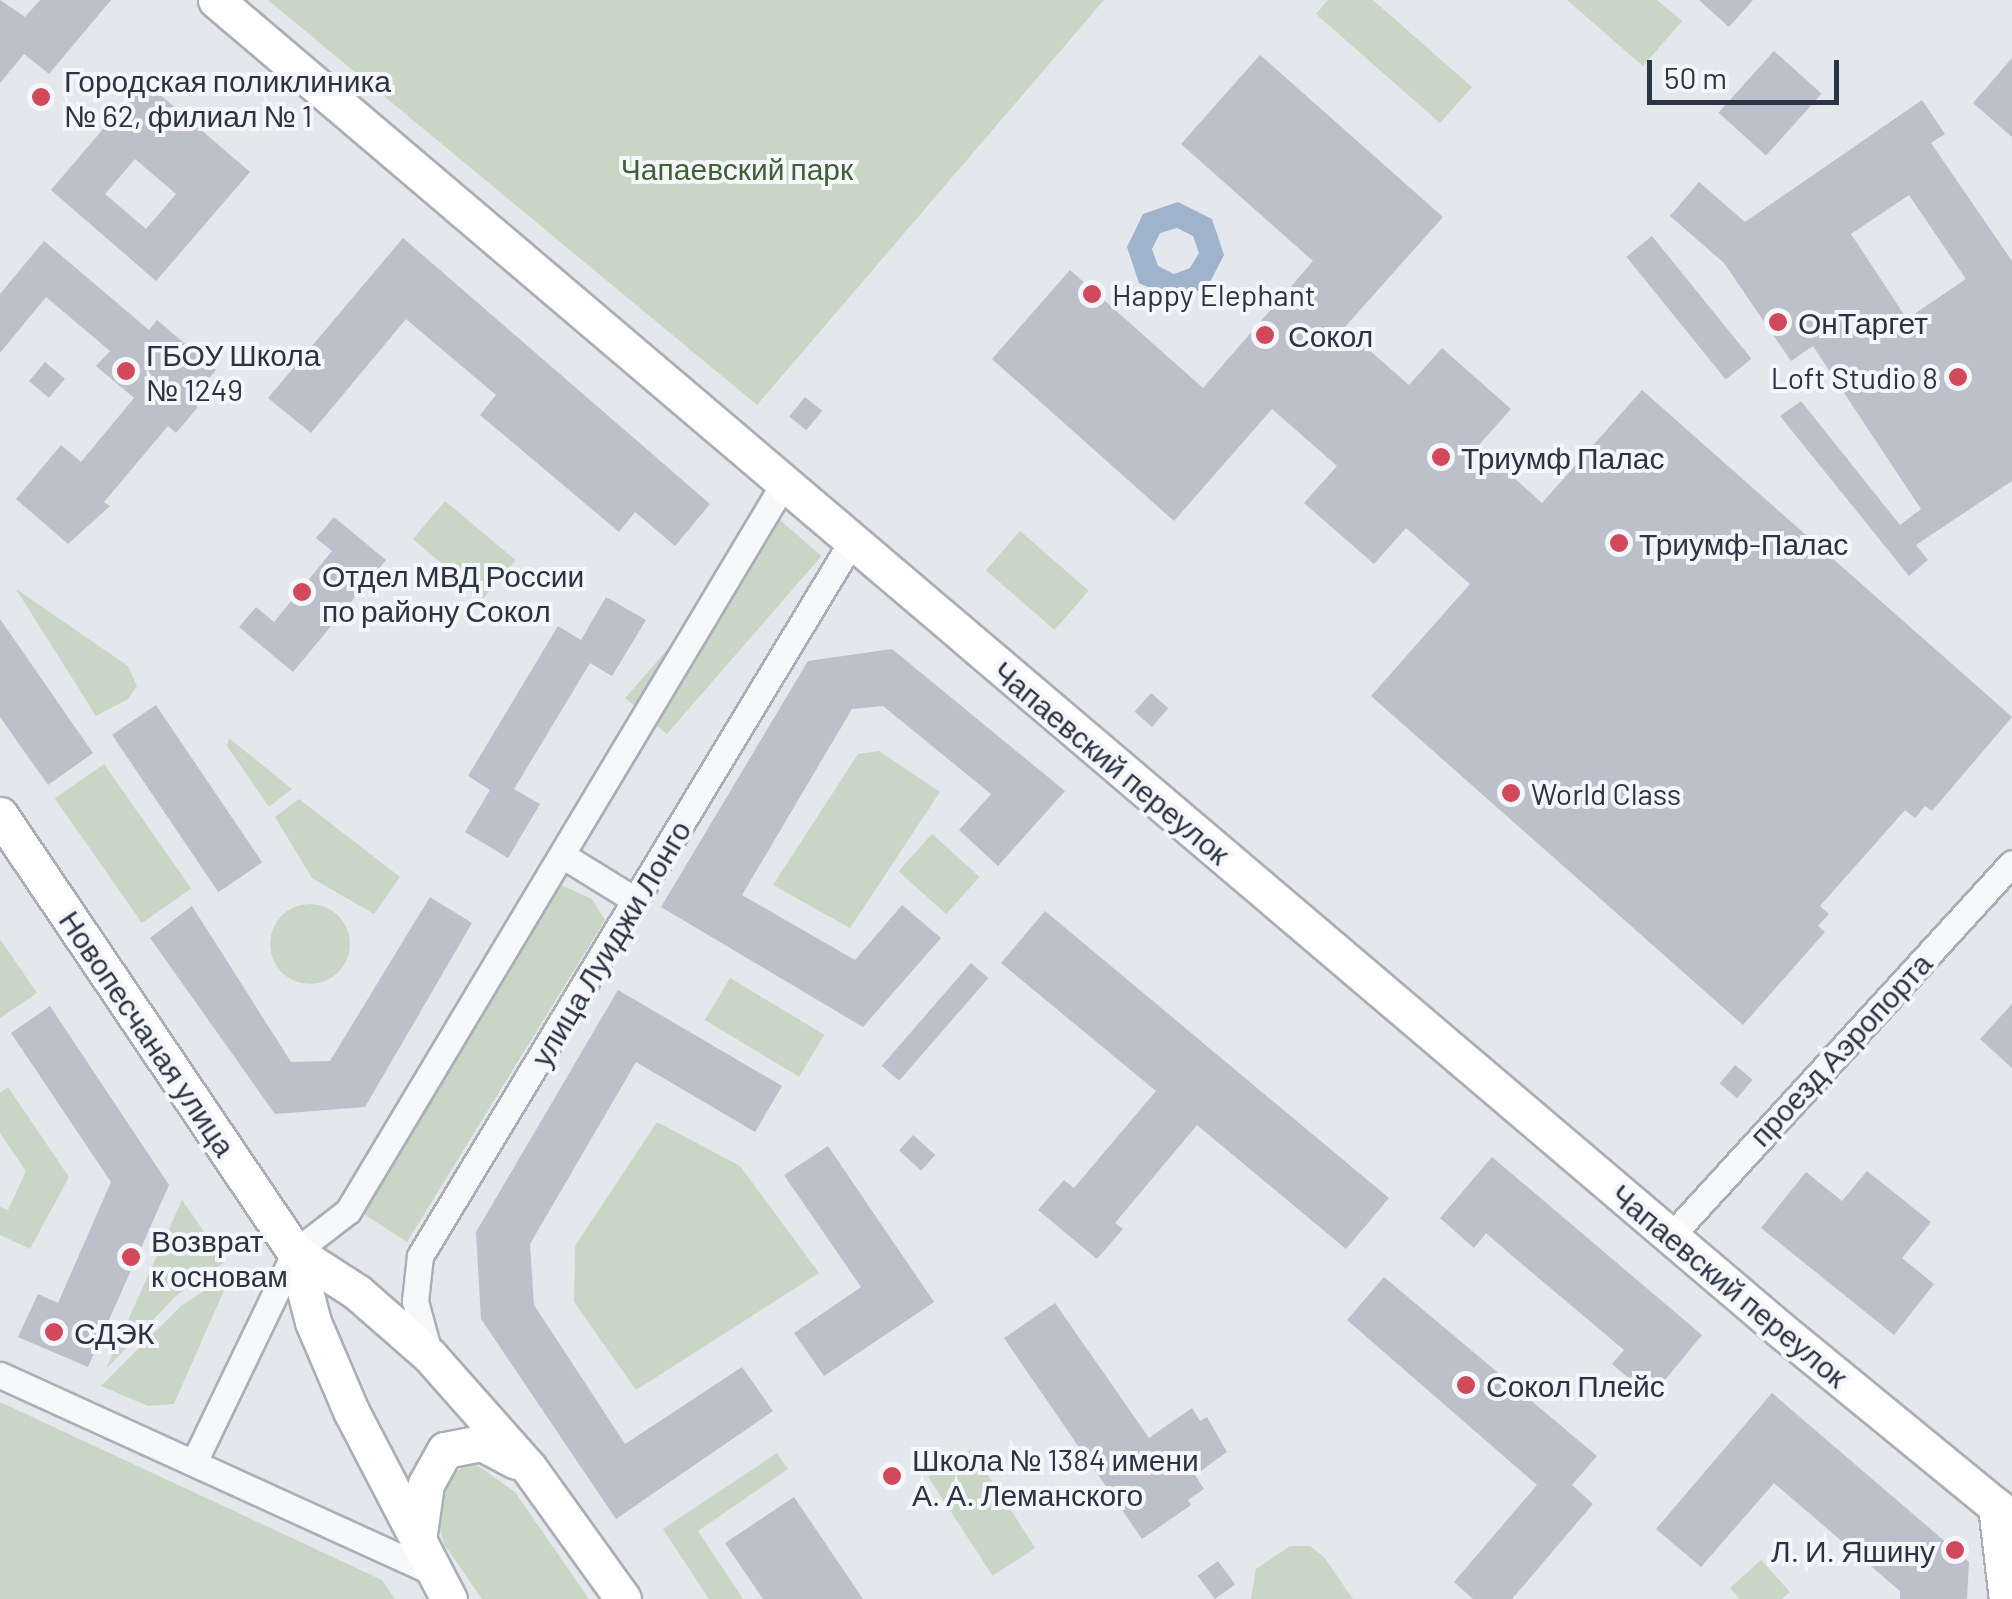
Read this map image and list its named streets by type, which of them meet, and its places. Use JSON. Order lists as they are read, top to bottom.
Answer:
{
  "streets": {
    "street": [
      "Чапаевский переулок",
      "улица Луиджи Лонго",
      "Новопесчаная улица",
      "проезд Аэропорта"
    ]
  },
  "crossings": [
    ["Чапаевский переулок", "улица Луиджи Лонго"],
    ["Чапаевский переулок", "проезд Аэропорта"],
    ["улица Луиджи Лонго", "Новопесчаная улица"]
  ],
  "parks": ["Чапаевский парк"],
  "places": [
    "Городская поликлиника № 62, филиал № 1",
    "Happy Elephant",
    "ОнТаргет",
    "Сокол",
    "ГБОУ Школа № 1249",
    "Loft Studio 8",
    "Триумф Палас",
    "Триумф-Палас",
    "Отдел МВД России по району Сокол",
    "World Class",
    "Возврат к основам",
    "СДЭК",
    "Сокол Плейс",
    "Школа № 1384 имени А. А. Леманского",
    "Л. И. Яшину"
  ],
  "scale_bar": "50 m"
}
